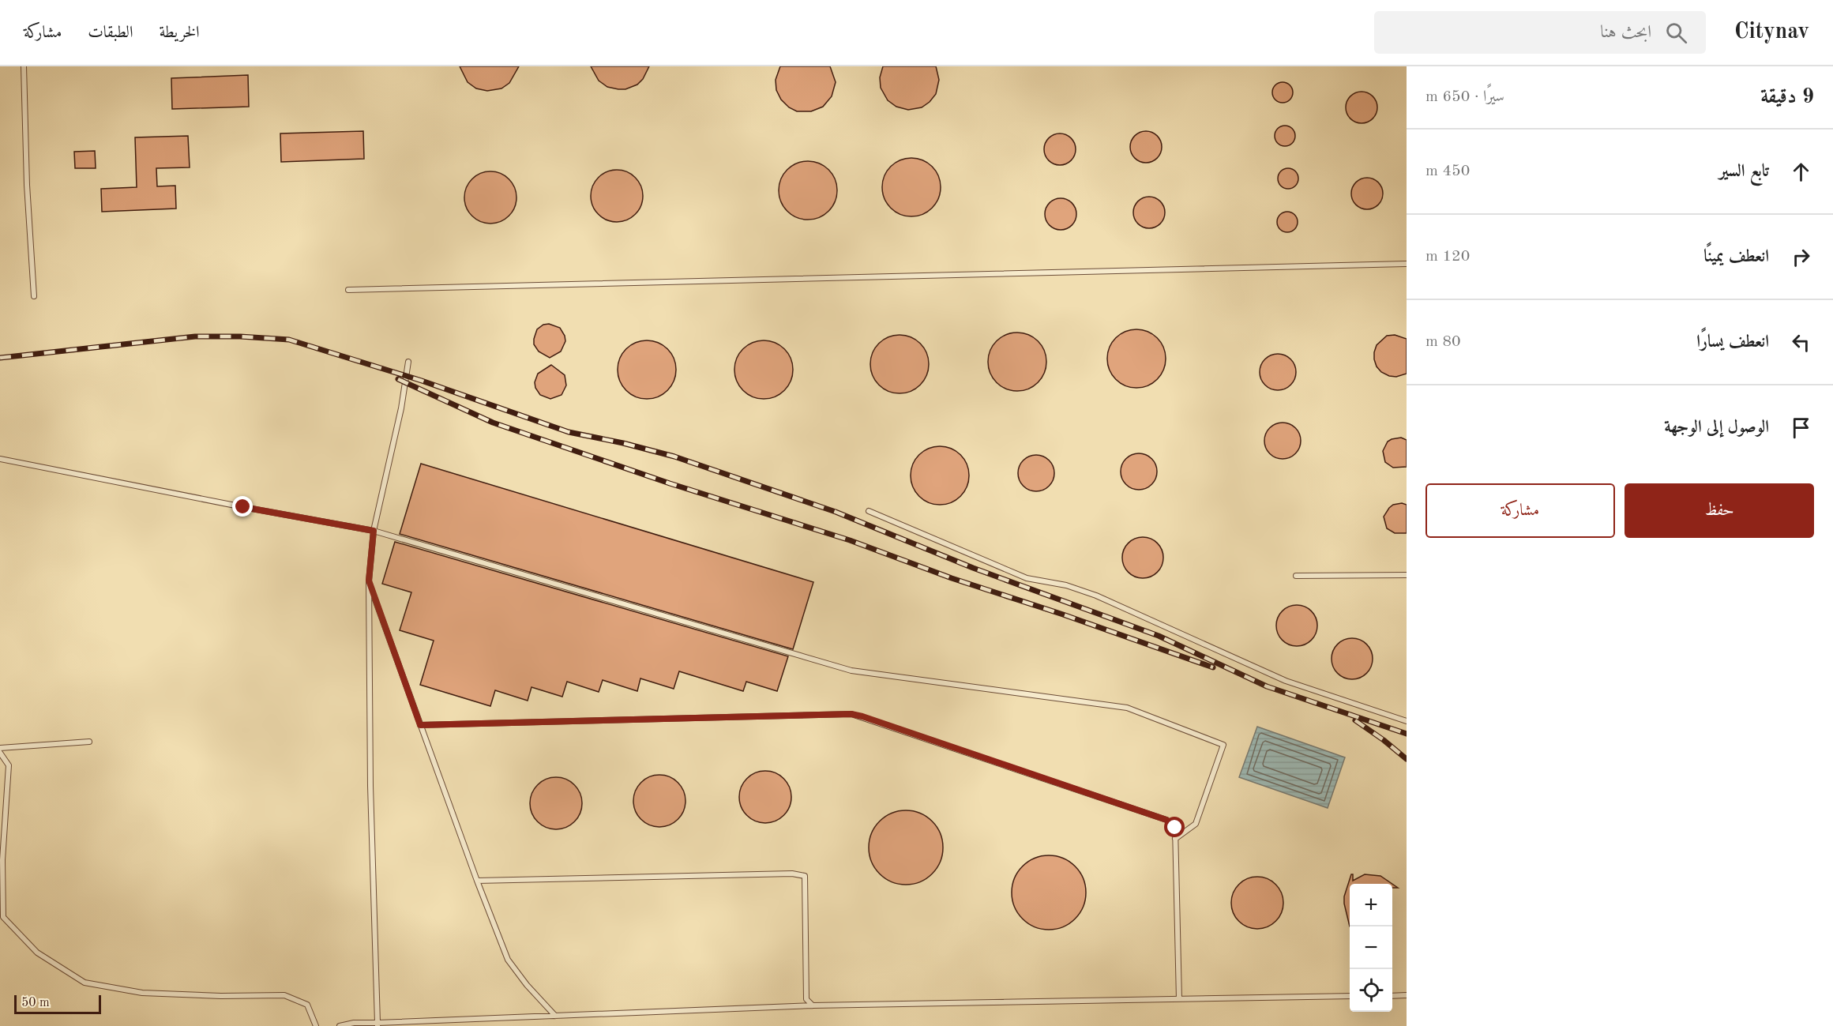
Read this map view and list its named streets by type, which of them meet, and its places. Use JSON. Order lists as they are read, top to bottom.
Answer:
{
  "scale_bar": "50 m",
  "page": {
    "header": "Citynav",
    "search": "ابحث هنا",
    "nav": ["الخريطة", "الطبقات", "مشاركة"],
    "heading": ["9 دقيقة", "سيرًا · 650 m"],
    "list": [
      ["تابع السير", "450 m"],
      ["انعطف يمينًا", "120 m"],
      ["انعطف يسارًا", "80 m"],
      "الوصول إلى الوجهة"
    ],
    "buttons": ["حفظ", "مشاركة"],
    "map_buttons": ["+", "−"],
    "scale": "50 m"
  }
}
